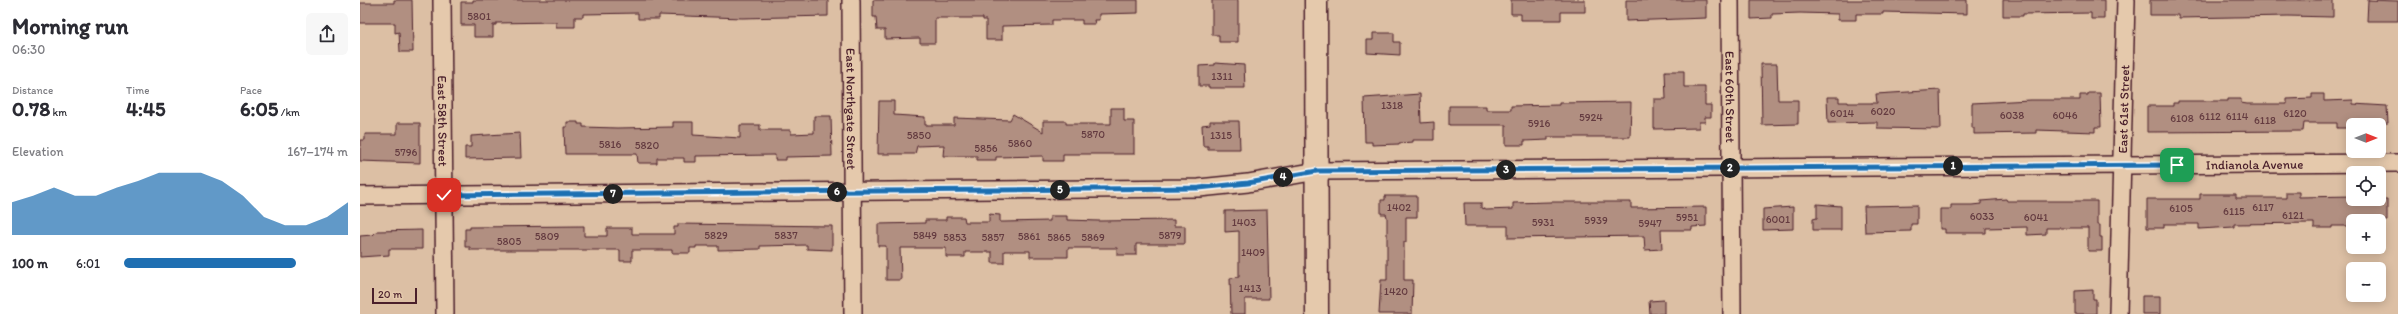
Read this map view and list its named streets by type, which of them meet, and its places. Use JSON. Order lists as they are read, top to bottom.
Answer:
{
  "streets": {
    "street": [
      "East 60th Street",
      "East Northgate Street",
      "East 61st Street",
      "East 58th Street",
      "Indianola Avenue"
    ]
  },
  "crossings": [
    ["East 60th Street", "Indianola Avenue"],
    ["East Northgate Street", "Indianola Avenue"],
    ["East 61st Street", "Indianola Avenue"],
    ["East 58th Street", "Indianola Avenue"]
  ],
  "house_numbers": [
    "5801",
    "1311",
    "1318",
    "6020",
    "6014",
    "6120",
    "6038",
    "6046",
    "6112",
    "6114",
    "5924",
    "6108",
    "6118",
    "5916",
    "5870",
    "5850",
    "1315",
    "5860",
    "5816",
    "5820",
    "5856",
    "5796",
    "1402",
    "6117",
    "6105",
    "6115",
    "6121",
    "6033",
    "5951",
    "6041",
    "6001",
    "5939",
    "1403",
    "5931",
    "5947",
    "5829",
    "5837",
    "5849",
    "5879",
    "5809",
    "5861",
    "5853",
    "5857",
    "5865",
    "5869",
    "5805",
    "1409",
    "1413",
    "1420"
  ],
  "scale_bar": "20 m",
  "north": "right",
  "page": {
    "heading": ["Morning run", "06:30"],
    "stats": [
      ["Distance", "0.78 km"],
      ["Time", "4:45"],
      ["Pace", "6:05 /km"]
    ],
    "map_buttons": ["+", "−"],
    "chart": ["Elevation", "167–174 m"],
    "pins": [
      "1",
      "2",
      "3",
      "4",
      "5",
      "6",
      "7"
    ],
    "list": [
      {
        "name": "100 m",
        "note": "6:01"
      }
    ],
    "scale": "20 m"
  }
}
